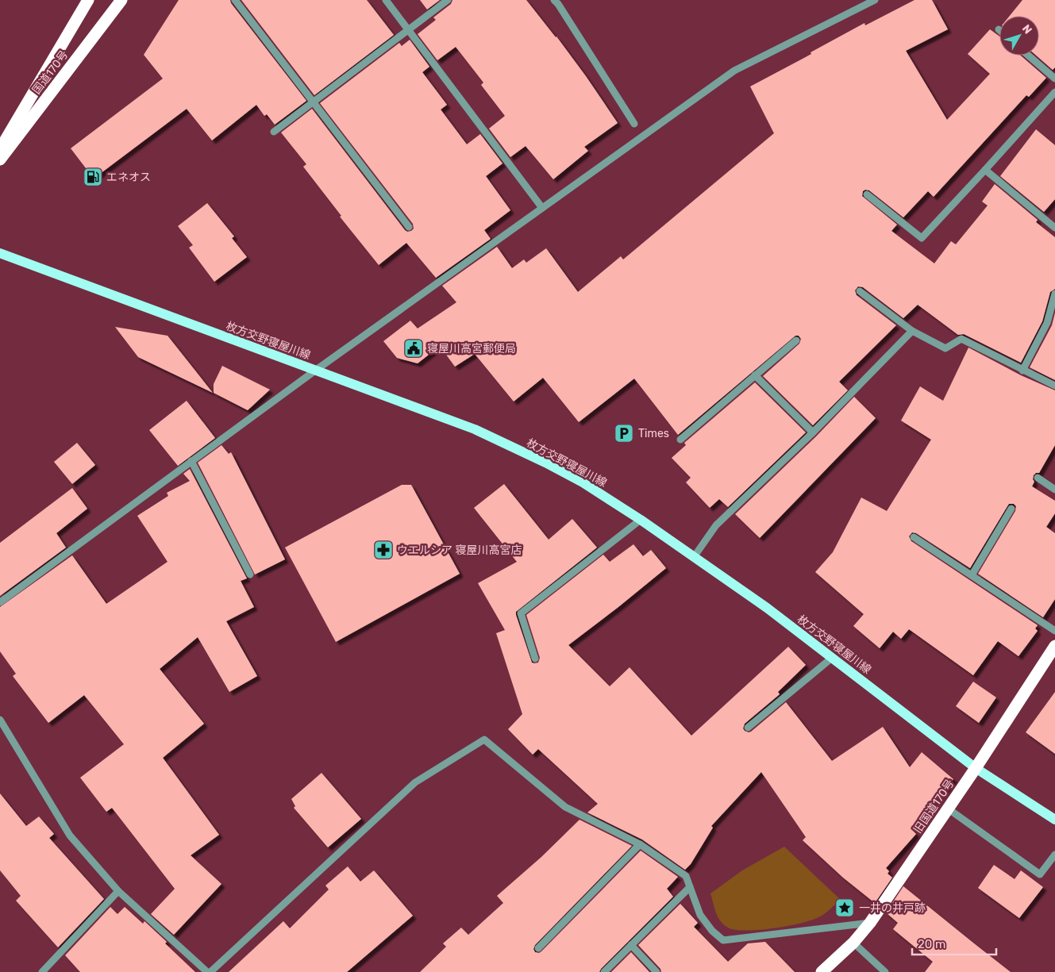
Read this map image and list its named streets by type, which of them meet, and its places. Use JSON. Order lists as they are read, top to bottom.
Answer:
{
  "streets": {
    "highway": ["国道170号", "旧国道170号"],
    "main road": ["枚方交野寝屋川線"]
  },
  "crossings": [
    ["枚方交野寝屋川線", "旧国道170号"]
  ],
  "places": {
    "fuel station": ["エネオス"],
    "public building": ["寝屋川高宮郵便局"],
    "parking": ["Times"],
    "pharmacy": ["ウエルシア 寝屋川高宮店"],
    "place": ["一井の井戸跡"]
  },
  "scale_bar": "20 m",
  "north": "top right"
}
